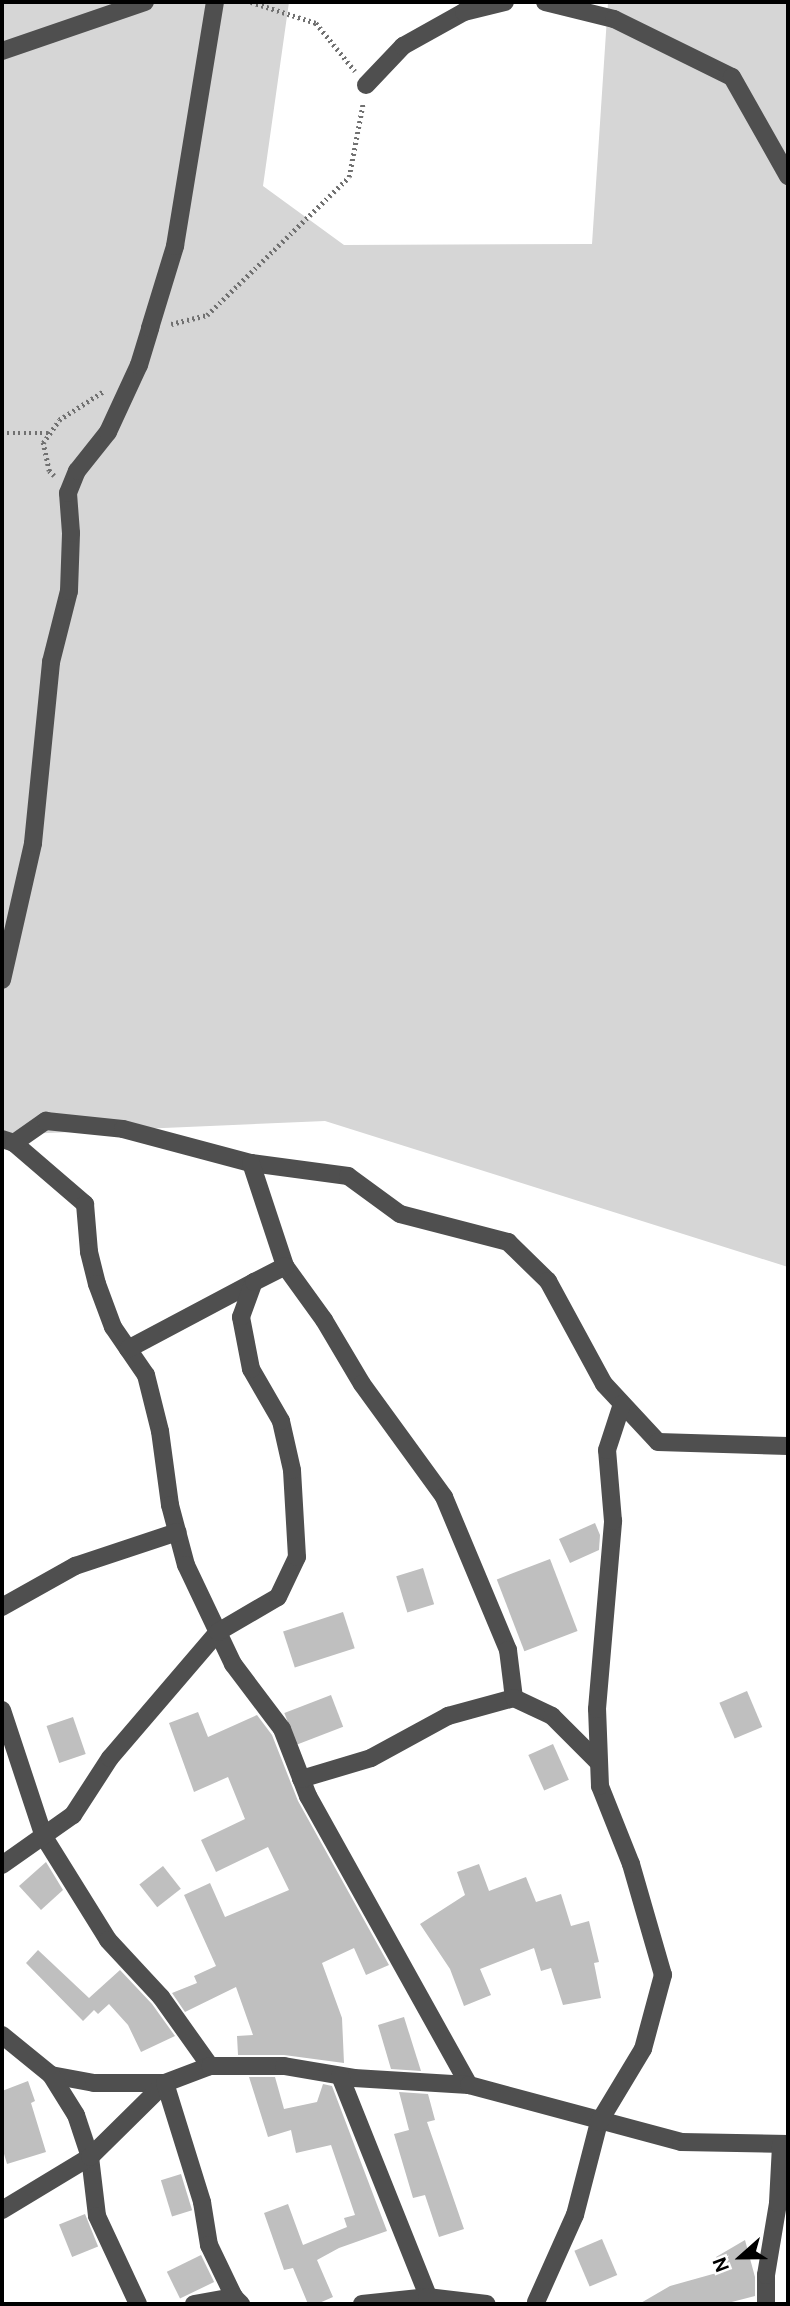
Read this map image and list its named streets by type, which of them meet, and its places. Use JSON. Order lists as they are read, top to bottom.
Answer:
{
  "north": "left"
}
